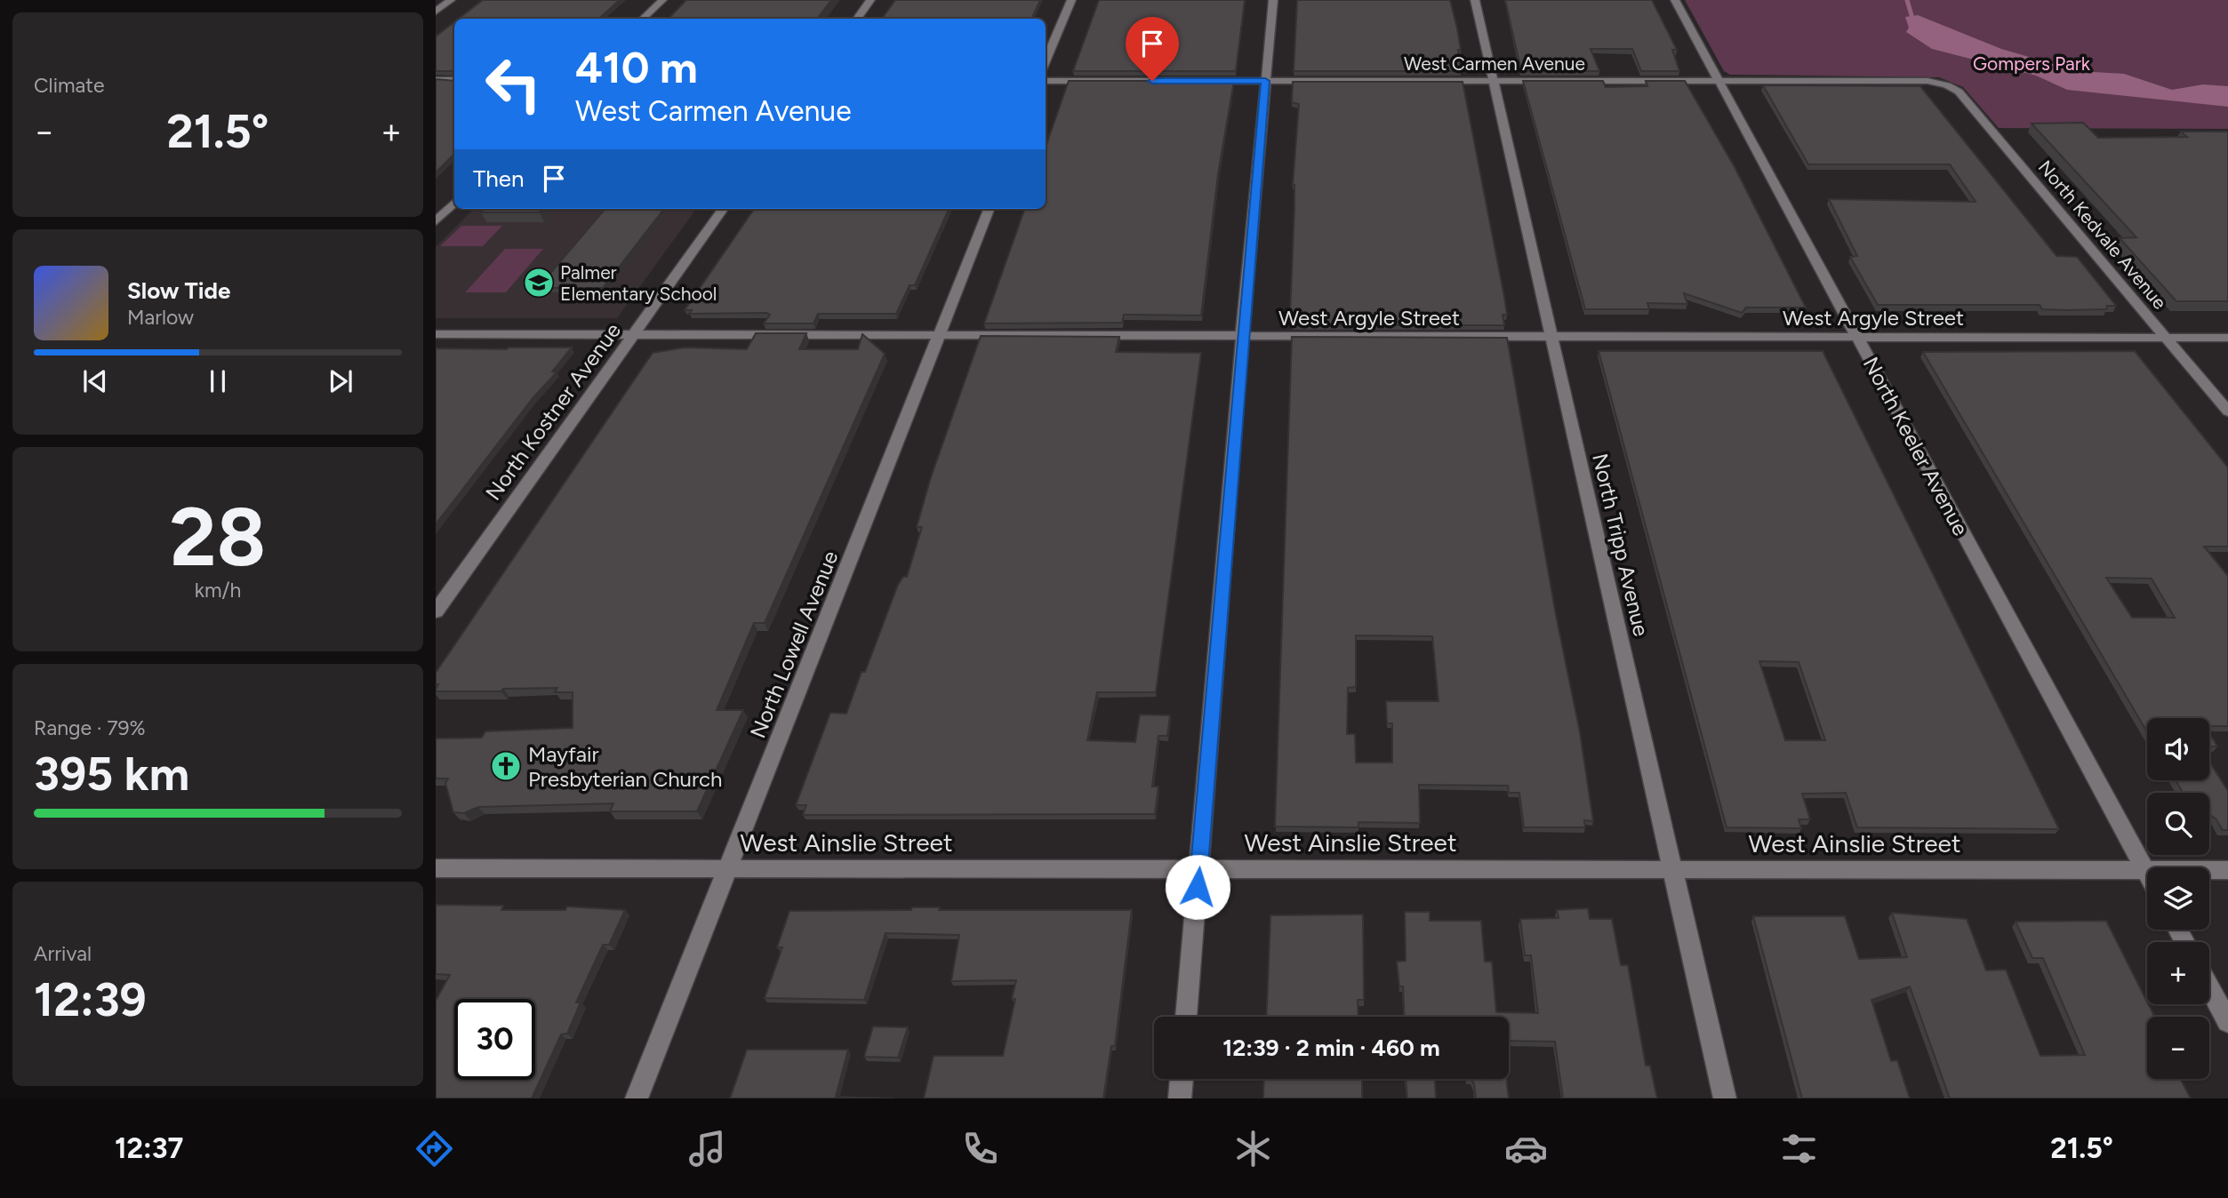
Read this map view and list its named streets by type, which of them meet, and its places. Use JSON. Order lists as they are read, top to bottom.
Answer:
{
  "streets": {
    "street": [
      "West Carmen Avenue",
      "North Kedvale Avenue",
      "West Argyle Street",
      "North Kostner Avenue",
      "North Keeler Avenue",
      "North Tripp Avenue",
      "North Lowell Avenue",
      "West Ainslie Street"
    ]
  },
  "crossings": [
    ["West Carmen Avenue", "North Kedvale Avenue"],
    ["West Carmen Avenue", "North Keeler Avenue"],
    ["West Carmen Avenue", "North Tripp Avenue"],
    ["North Kedvale Avenue", "West Argyle Street"],
    ["West Argyle Street", "North Kostner Avenue"],
    ["West Argyle Street", "North Keeler Avenue"],
    ["West Argyle Street", "North Tripp Avenue"],
    ["West Argyle Street", "North Lowell Avenue"],
    ["North Keeler Avenue", "West Ainslie Street"],
    ["North Tripp Avenue", "West Ainslie Street"],
    ["North Lowell Avenue", "West Ainslie Street"]
  ],
  "parks": ["Gompers Park"],
  "places": {
    "school or university": ["Palmer Elementary School"],
    "church": ["Mayfair Presbyterian Church"]
  },
  "page": {
    "tile": [
      "Climate",
      ["28", "km/h"],
      ["Range · 79%", "395 km"],
      ["Arrival", "12:39"]
    ],
    "turn": ["410 m", "West Carmen Avenue"],
    "heat": ["−", "21.5°", "+"],
    "then": "Then",
    "song": ["Slow Tide", "Marlow"],
    "map_buttons": ["+", "−"],
    "limit": "30",
    "trip": "12:39 · 2 min · 460 m",
    "tabs": ["12:37", "21.5°"]
  }
}
